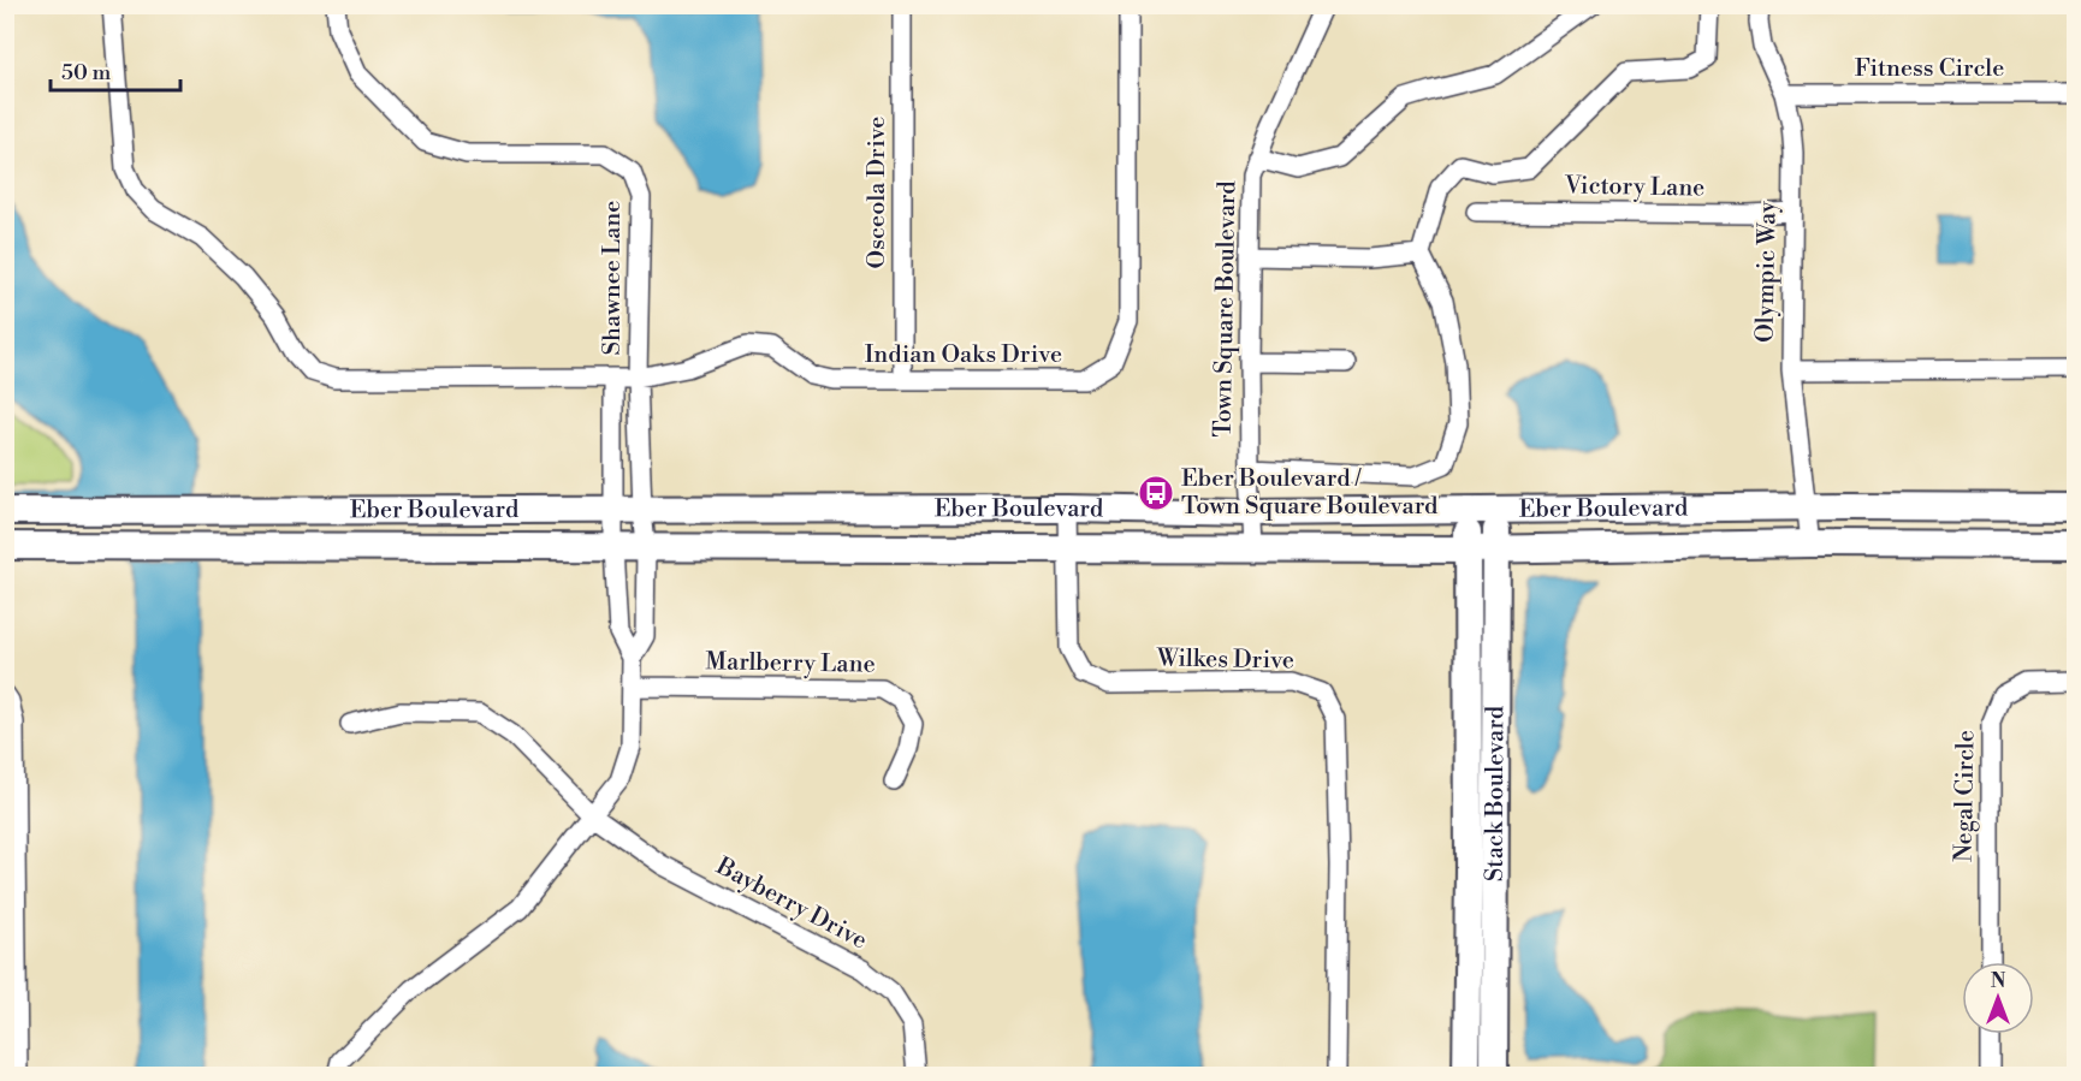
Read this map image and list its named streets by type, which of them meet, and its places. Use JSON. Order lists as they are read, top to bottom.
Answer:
{
  "streets": {
    "street": [
      "Fitness Circle",
      "Victory Lane",
      "Osceola Drive",
      "Olympic Way",
      "Shawnee Lane",
      "Town Square Boulevard",
      "Indian Oaks Drive",
      "Eber Boulevard",
      "Wilkes Drive",
      "Marlberry Lane",
      "Stack Boulevard",
      "Negal Circle",
      "Bayberry Drive"
    ]
  },
  "crossings": [
    ["Fitness Circle", "Olympic Way"],
    ["Victory Lane", "Olympic Way"],
    ["Osceola Drive", "Indian Oaks Drive"],
    ["Olympic Way", "Eber Boulevard"],
    ["Shawnee Lane", "Indian Oaks Drive"],
    ["Town Square Boulevard", "Eber Boulevard"],
    ["Eber Boulevard", "Wilkes Drive"],
    ["Eber Boulevard", "Stack Boulevard"]
  ],
  "places": {
    "bus stop": ["Eber Boulevard / Town Square Boulevard"]
  },
  "scale_bar": "50 m",
  "north": "top"
}
